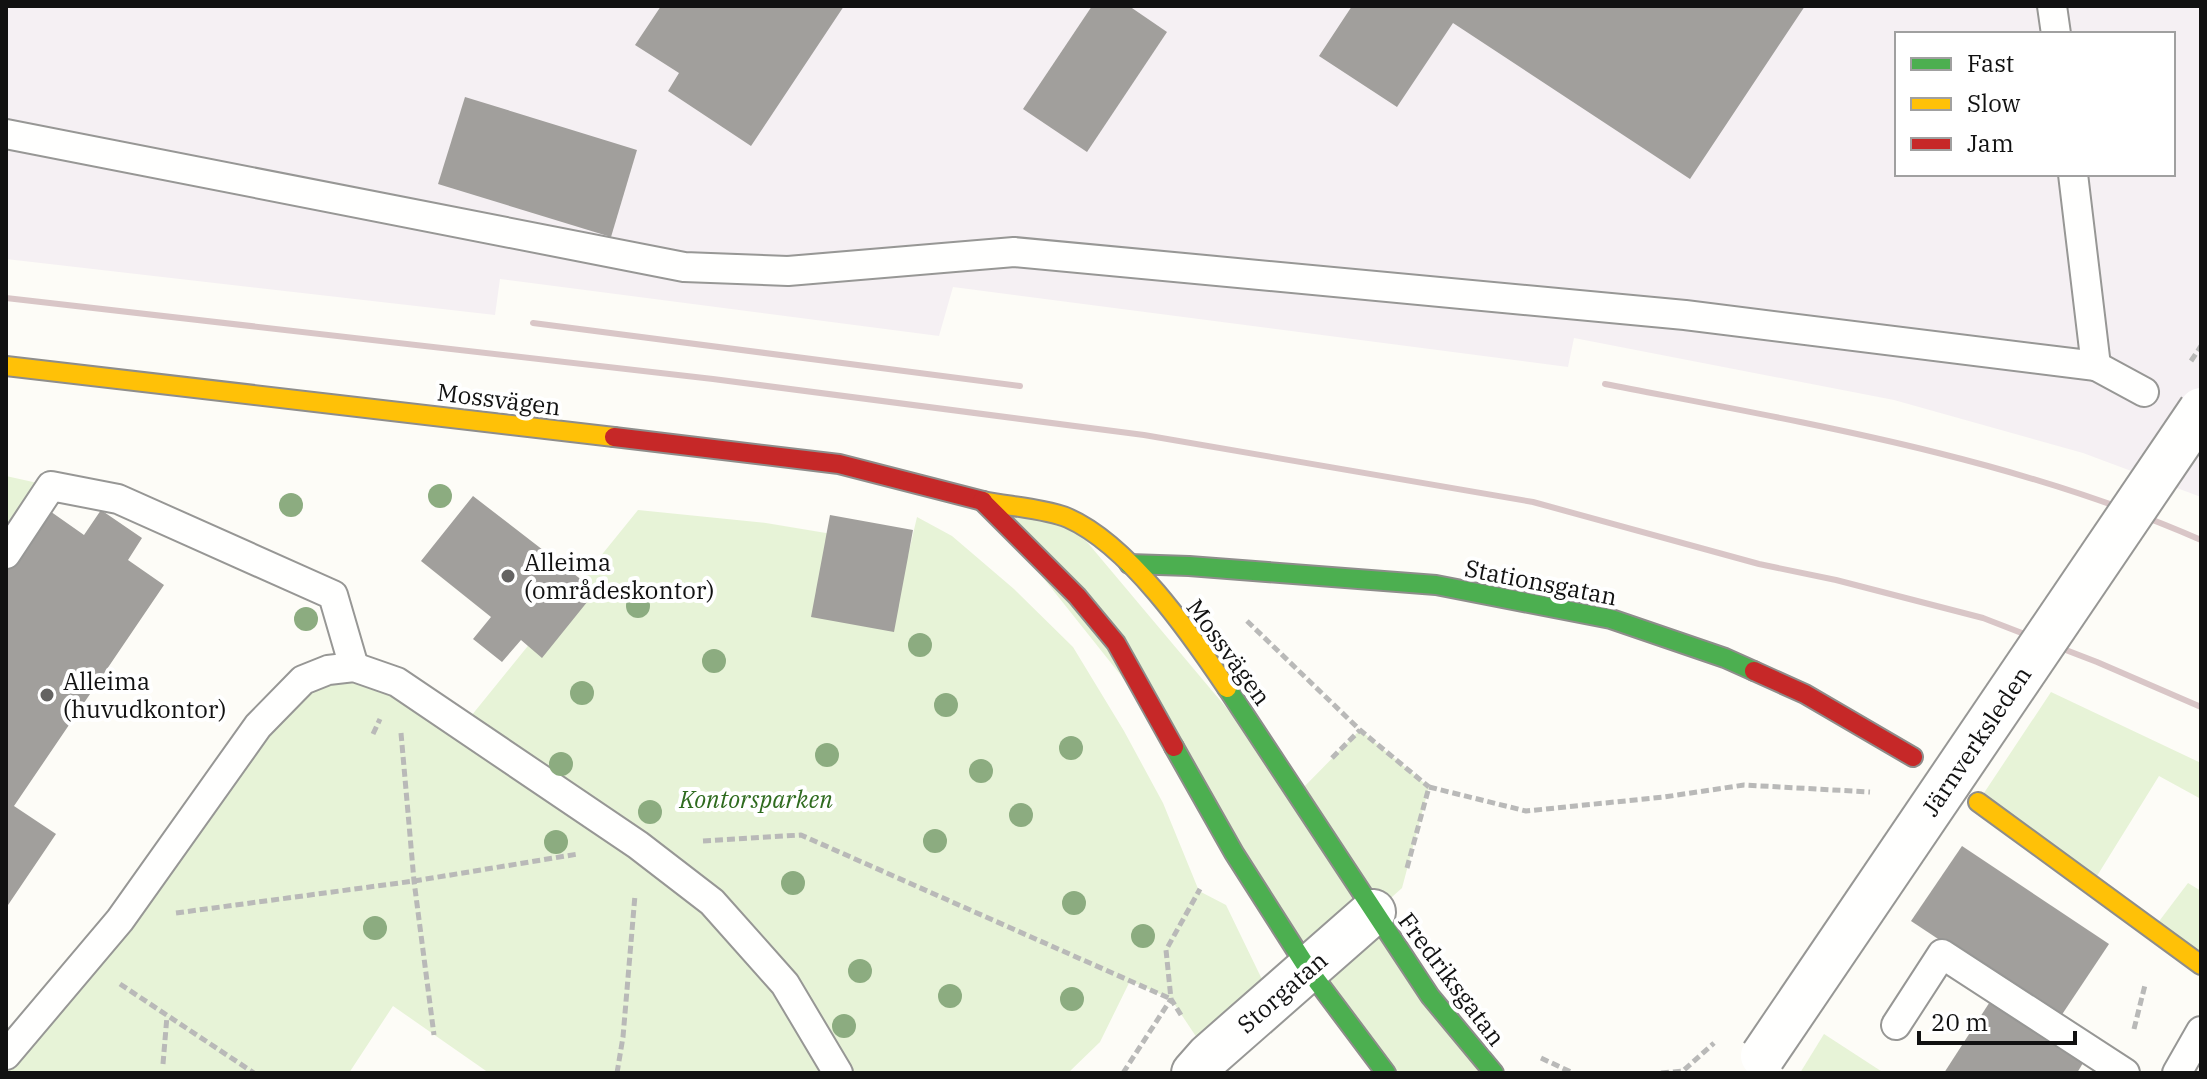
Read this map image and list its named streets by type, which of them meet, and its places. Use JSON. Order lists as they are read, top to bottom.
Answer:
{
  "streets": {
    "street": [
      "Mossvägen",
      "Stationsgatan",
      "Järnverksleden",
      "Fredriksgatan",
      "Storgatan"
    ]
  },
  "crossings": [
    ["Mossvägen", "Stationsgatan"],
    ["Mossvägen", "Fredriksgatan"],
    ["Mossvägen", "Storgatan"],
    ["Fredriksgatan", "Storgatan"]
  ],
  "parks": ["Kontorsparken"],
  "places": ["Alleima (områdeskontor)", "Alleima (huvudkontor)"],
  "legend": ["Fast", "Slow", "Jam"],
  "scale_bar": "20 m"
}
